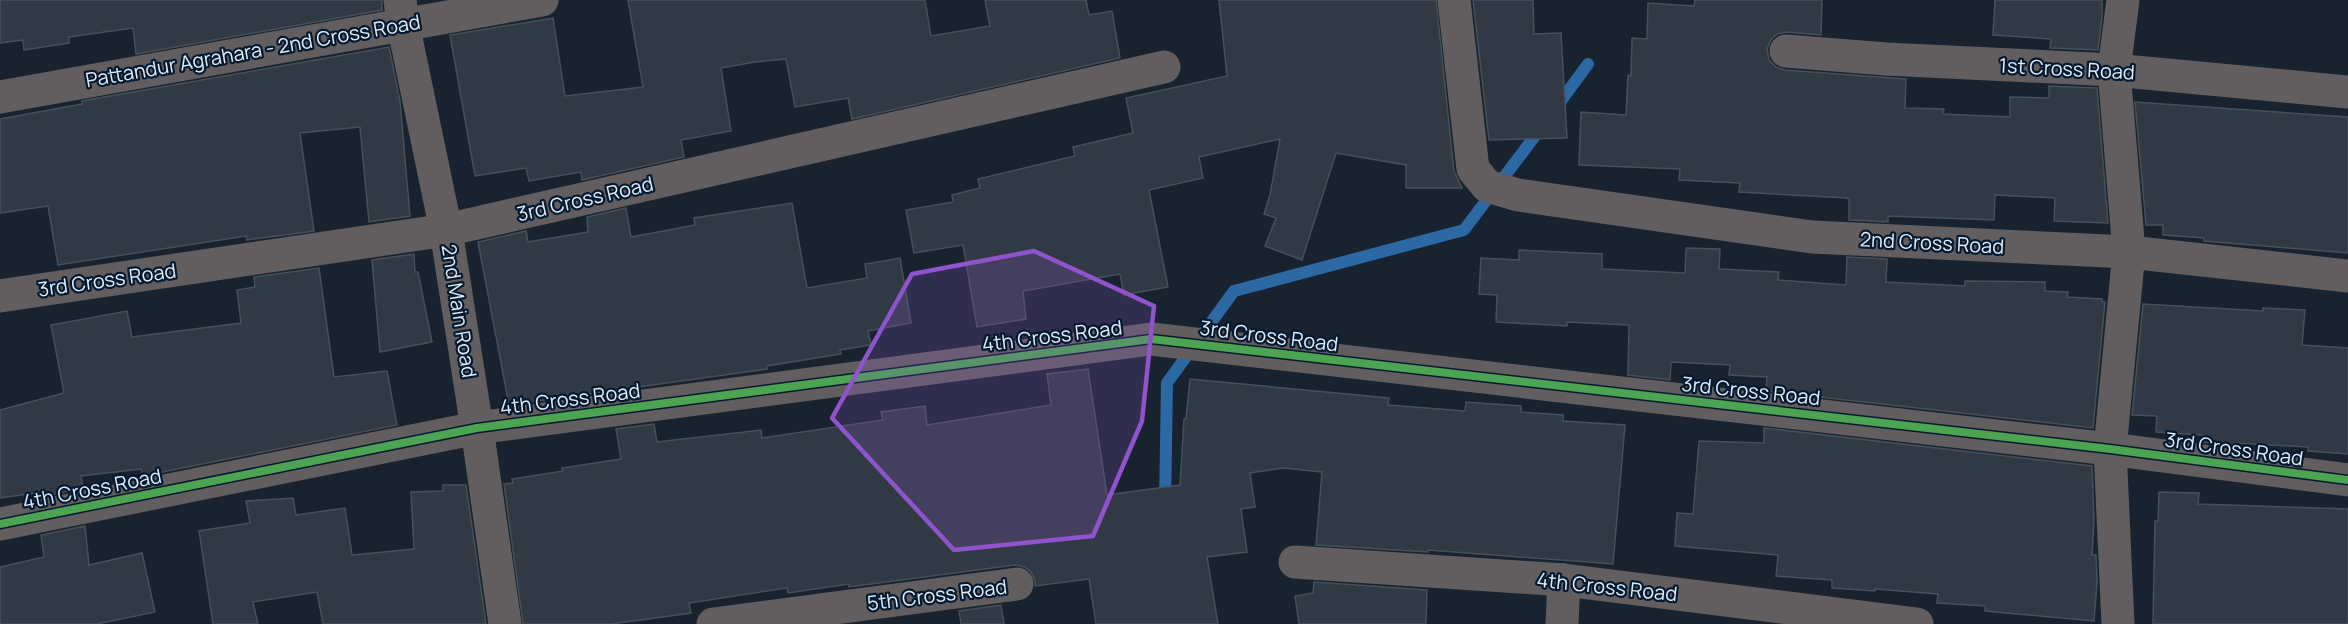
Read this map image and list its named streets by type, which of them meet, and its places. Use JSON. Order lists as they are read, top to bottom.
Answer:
{
  "streets": {
    "street": [
      "Pattandur Agrahara - 2nd Cross Road",
      "1st Cross Road",
      "3rd Cross Road",
      "2nd Cross Road",
      "2nd Main Road",
      "4th Cross Road",
      "5th Cross Road"
    ]
  },
  "crossings": [
    ["Pattandur Agrahara - 2nd Cross Road", "2nd Main Road"],
    ["3rd Cross Road", "2nd Main Road"],
    ["3rd Cross Road", "4th Cross Road"],
    ["2nd Main Road", "4th Cross Road"]
  ]
}
